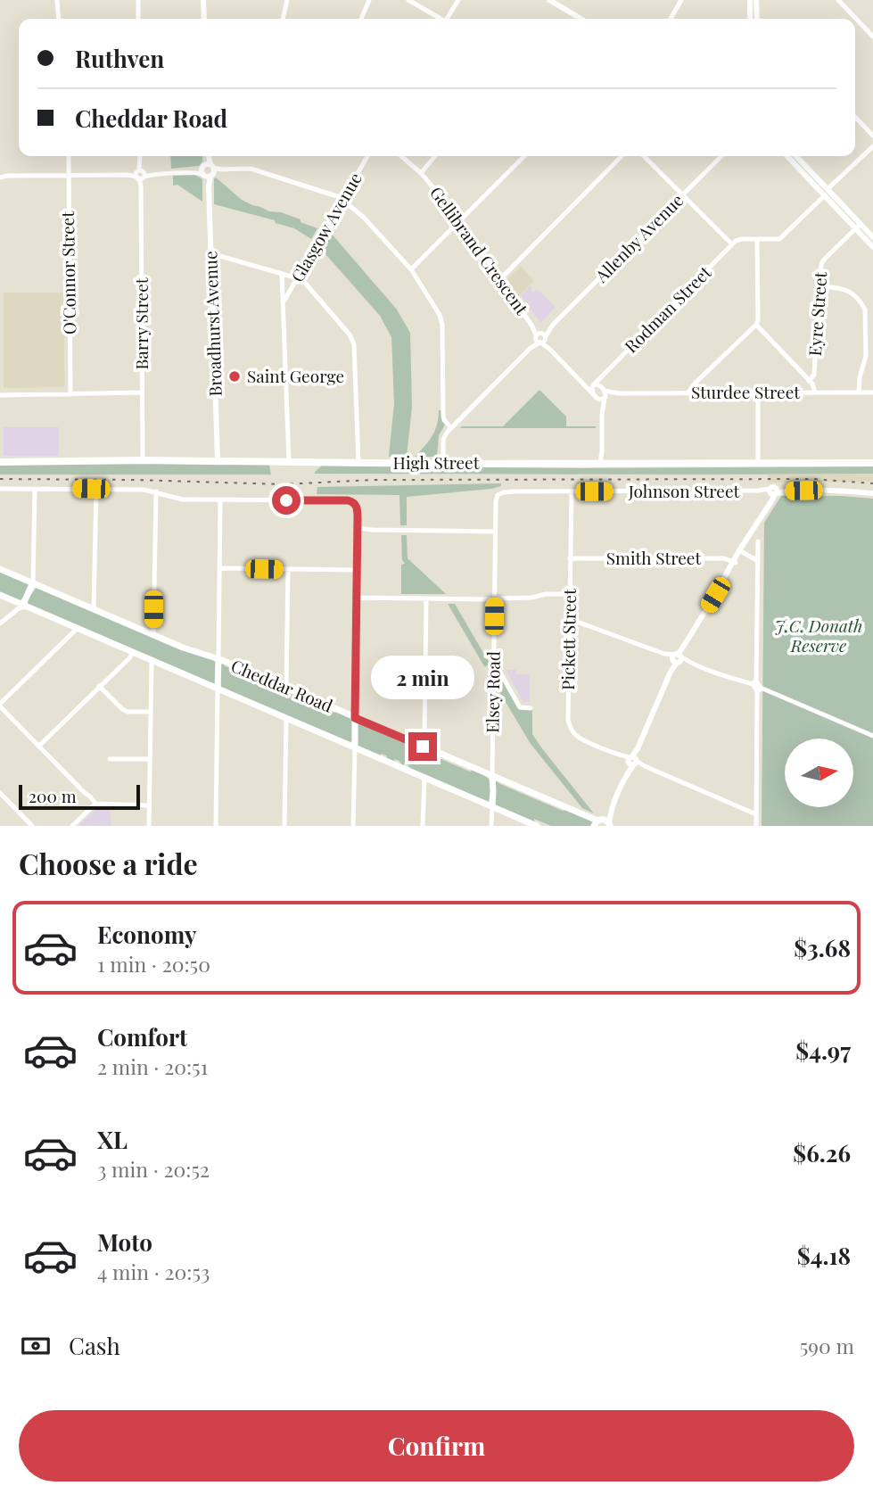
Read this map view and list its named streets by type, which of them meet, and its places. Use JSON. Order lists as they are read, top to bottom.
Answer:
{
  "streets": {
    "main road": ["High Street", "Cheddar Road"],
    "street": [
      "Glasgow Avenue",
      "Allenby Avenue",
      "Gellibrand Crescent",
      "O'Connor Street",
      "Rodman Street",
      "Eyre Street",
      "Barry Street",
      "Broadhurst Avenue",
      "Sturdee Street",
      "Johnson Street",
      "Smith Street",
      "Pickett Street",
      "Elsey Road"
    ]
  },
  "crossings": [
    ["Glasgow Avenue", "High Street"],
    ["Allenby Avenue", "Gellibrand Crescent"],
    ["Allenby Avenue", "High Street"],
    ["Gellibrand Crescent", "Rodman Street"],
    ["Gellibrand Crescent", "Sturdee Street"],
    ["Eyre Street", "Sturdee Street"],
    ["Barry Street", "High Street"],
    ["Broadhurst Avenue", "High Street"],
    ["Johnson Street", "Pickett Street"],
    ["Johnson Street", "Elsey Road"],
    ["Smith Street", "Pickett Street"],
    ["Cheddar Road", "Elsey Road"]
  ],
  "parks": ["J.C. Donath Reserve"],
  "places": ["Saint George"],
  "scale_bar": "200 m",
  "north": "right",
  "page": {
    "banner": ["Ruthven", "Cheddar Road"],
    "bubble": "2 min",
    "scale": "200 m",
    "heading": "Choose a ride",
    "list": [
      {
        "name": "Economy",
        "note": "1 min · 20:50",
        "value": "$3.68"
      },
      {
        "name": "Comfort",
        "note": "2 min · 20:51",
        "value": "$4.97"
      },
      {
        "name": "XL",
        "note": "3 min · 20:52",
        "value": "$6.26"
      },
      {
        "name": "Moto",
        "note": "4 min · 20:53",
        "value": "$4.18"
      }
    ],
    "pay": ["Cash", "590 m"],
    "buttons": "Confirm"
  }
}
